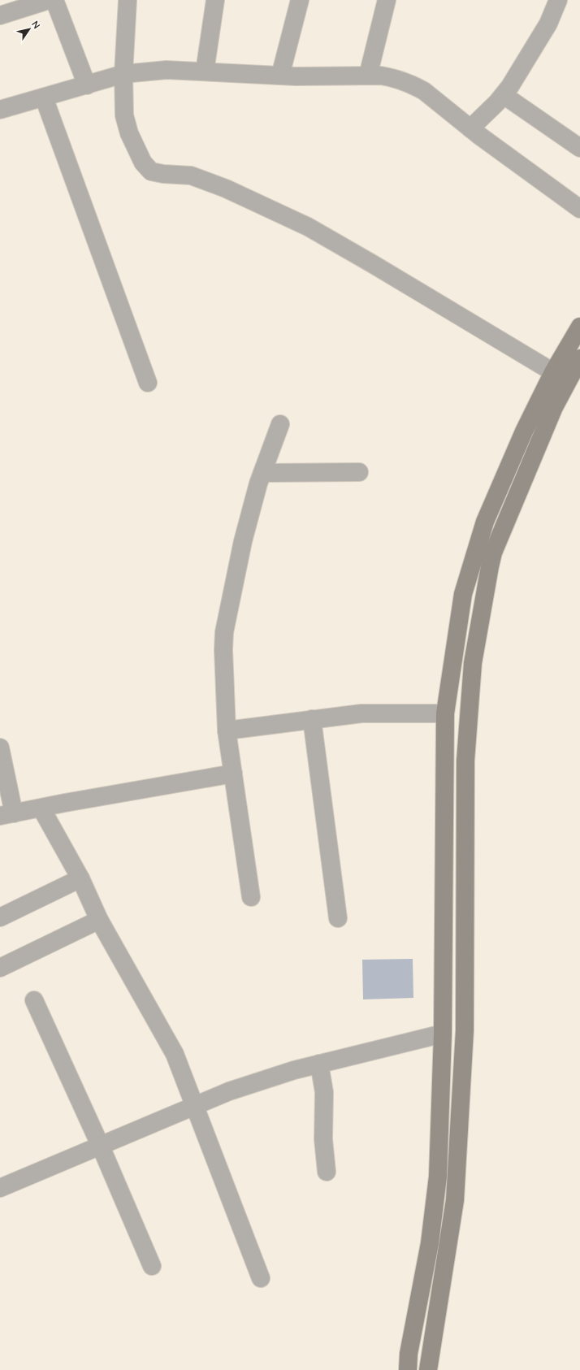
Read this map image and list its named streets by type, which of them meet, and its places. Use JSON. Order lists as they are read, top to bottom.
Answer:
{
  "north": "top right"
}
